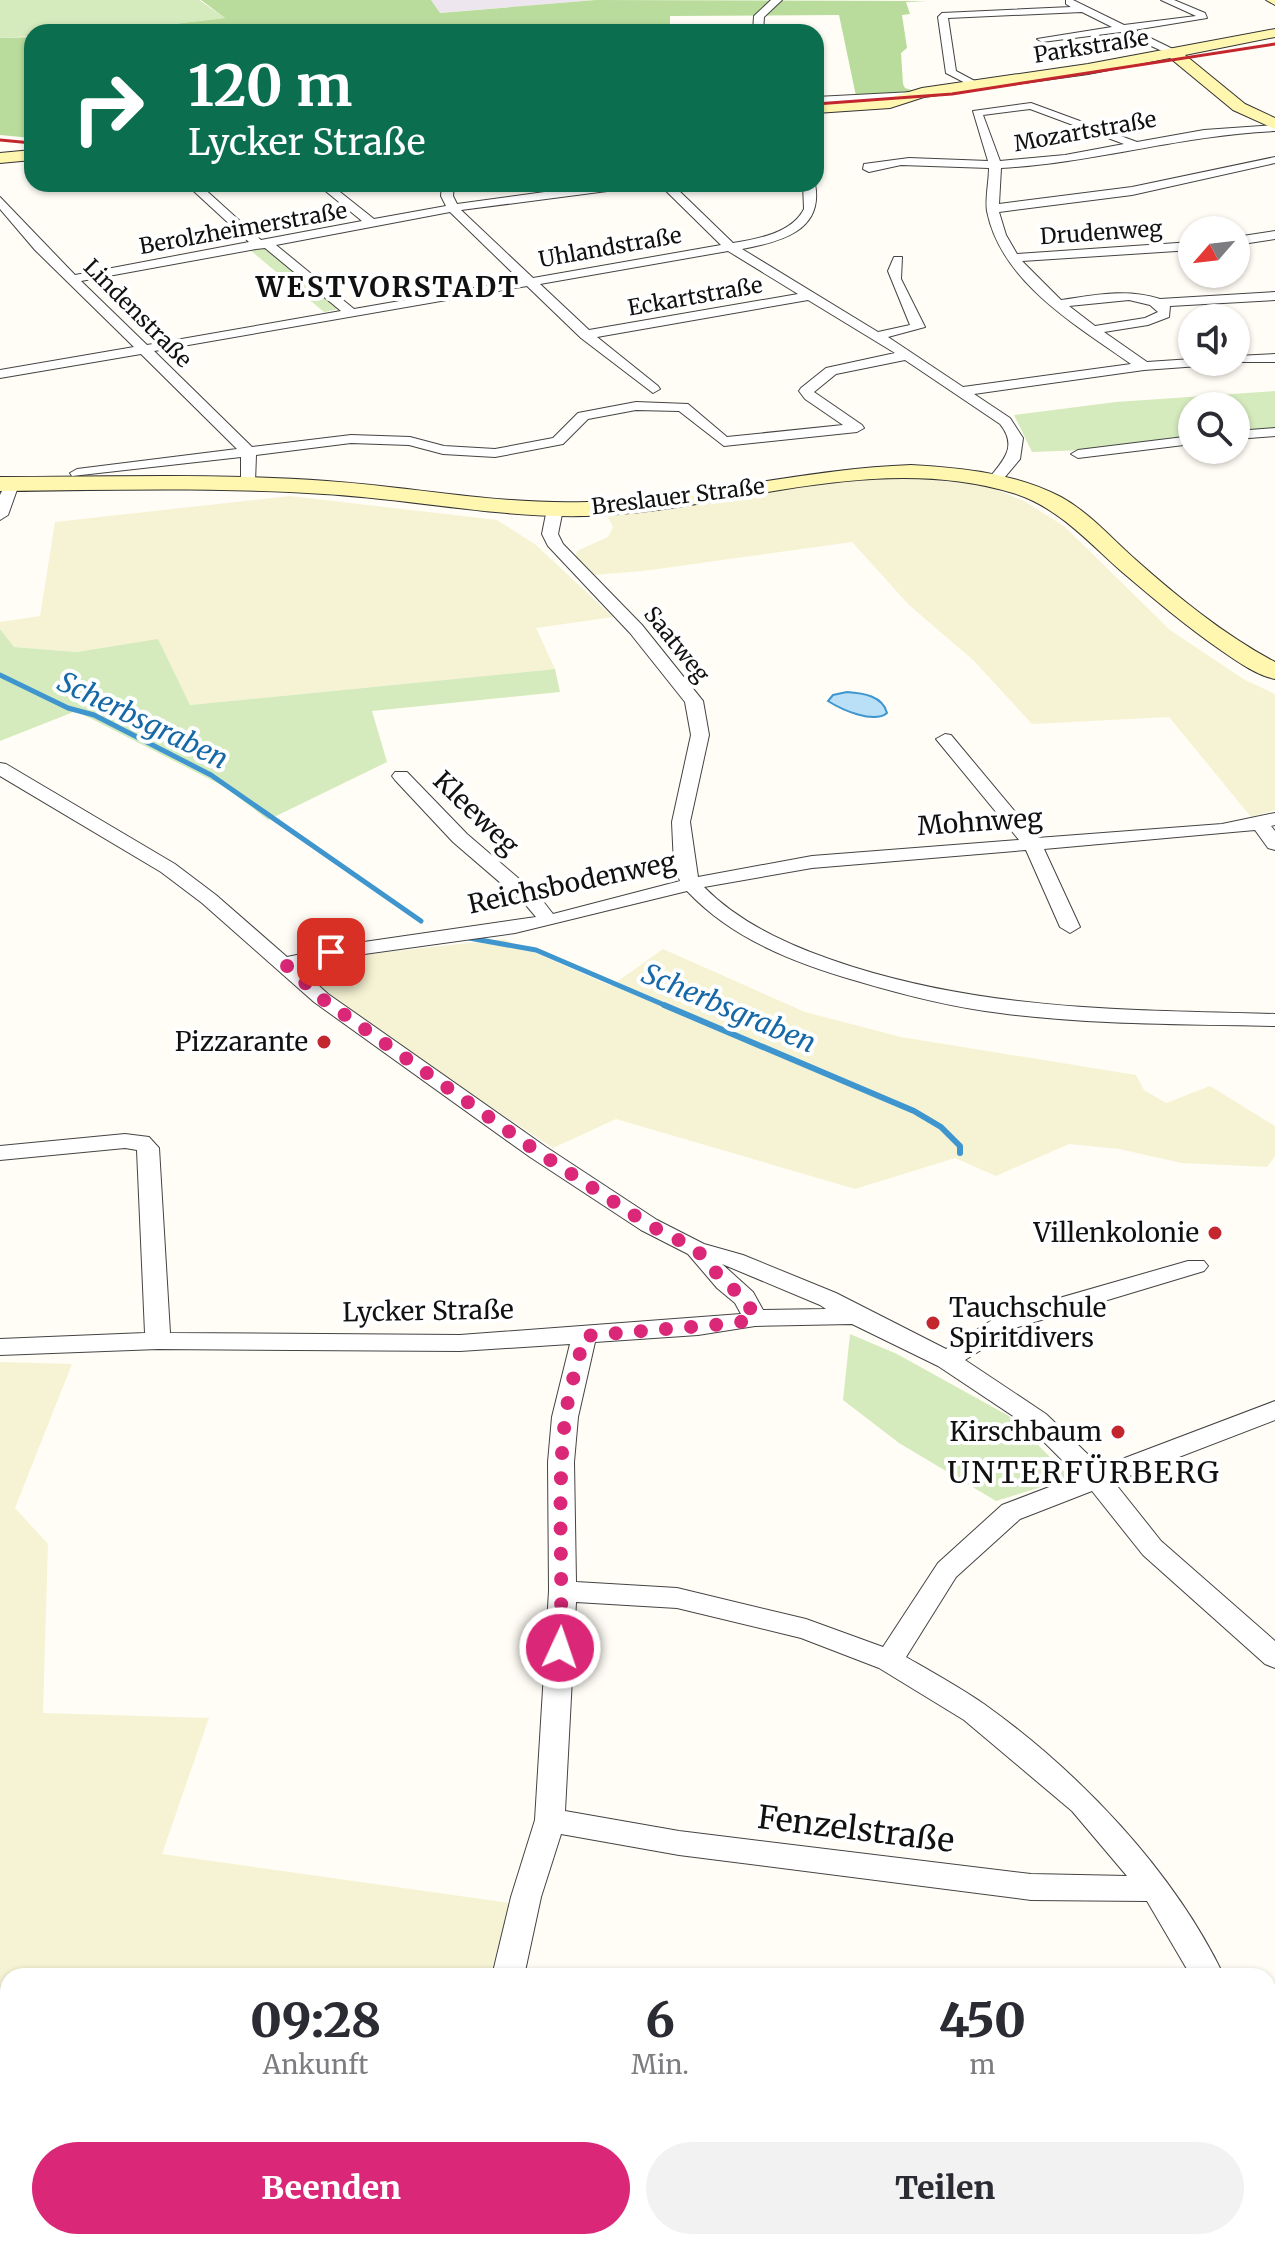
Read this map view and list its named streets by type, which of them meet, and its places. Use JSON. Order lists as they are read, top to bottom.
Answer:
{
  "streets": {
    "main road": ["Parkstraße", "Breslauer Straße"],
    "street": [
      "Mozartstraße",
      "Berolzheimerstraße",
      "Drudenweg",
      "Uhlandstraße",
      "Eckartstraße",
      "Lindenstraße",
      "Saatweg",
      "Kleeweg",
      "Mohnweg",
      "Reichsbodenweg",
      "Lycker Straße",
      "Fenzelstraße"
    ]
  },
  "crossings": [
    ["Berolzheimerstraße", "Lindenstraße"],
    ["Uhlandstraße", "Lindenstraße"],
    ["Breslauer Straße", "Saatweg"],
    ["Saatweg", "Mohnweg"],
    ["Saatweg", "Reichsbodenweg"],
    ["Kleeweg", "Reichsbodenweg"],
    ["Mohnweg", "Reichsbodenweg"]
  ],
  "districts": ["WESTVORSTADT", "UNTERFÜRBERG"],
  "water": ["Scherbsgraben"],
  "places": [
    "Pizzarante",
    "Villenkolonie",
    "Tauchschule Spiritdivers",
    "Kirschbaum"
  ],
  "north": "bottom left",
  "page": {
    "turn": ["120 m", "Lycker Straße"],
    "eta": [
      "09:28",
      "Ankunft",
      "6",
      "Min.",
      "450",
      "m"
    ],
    "buttons": ["Beenden", "Teilen"]
  }
}
